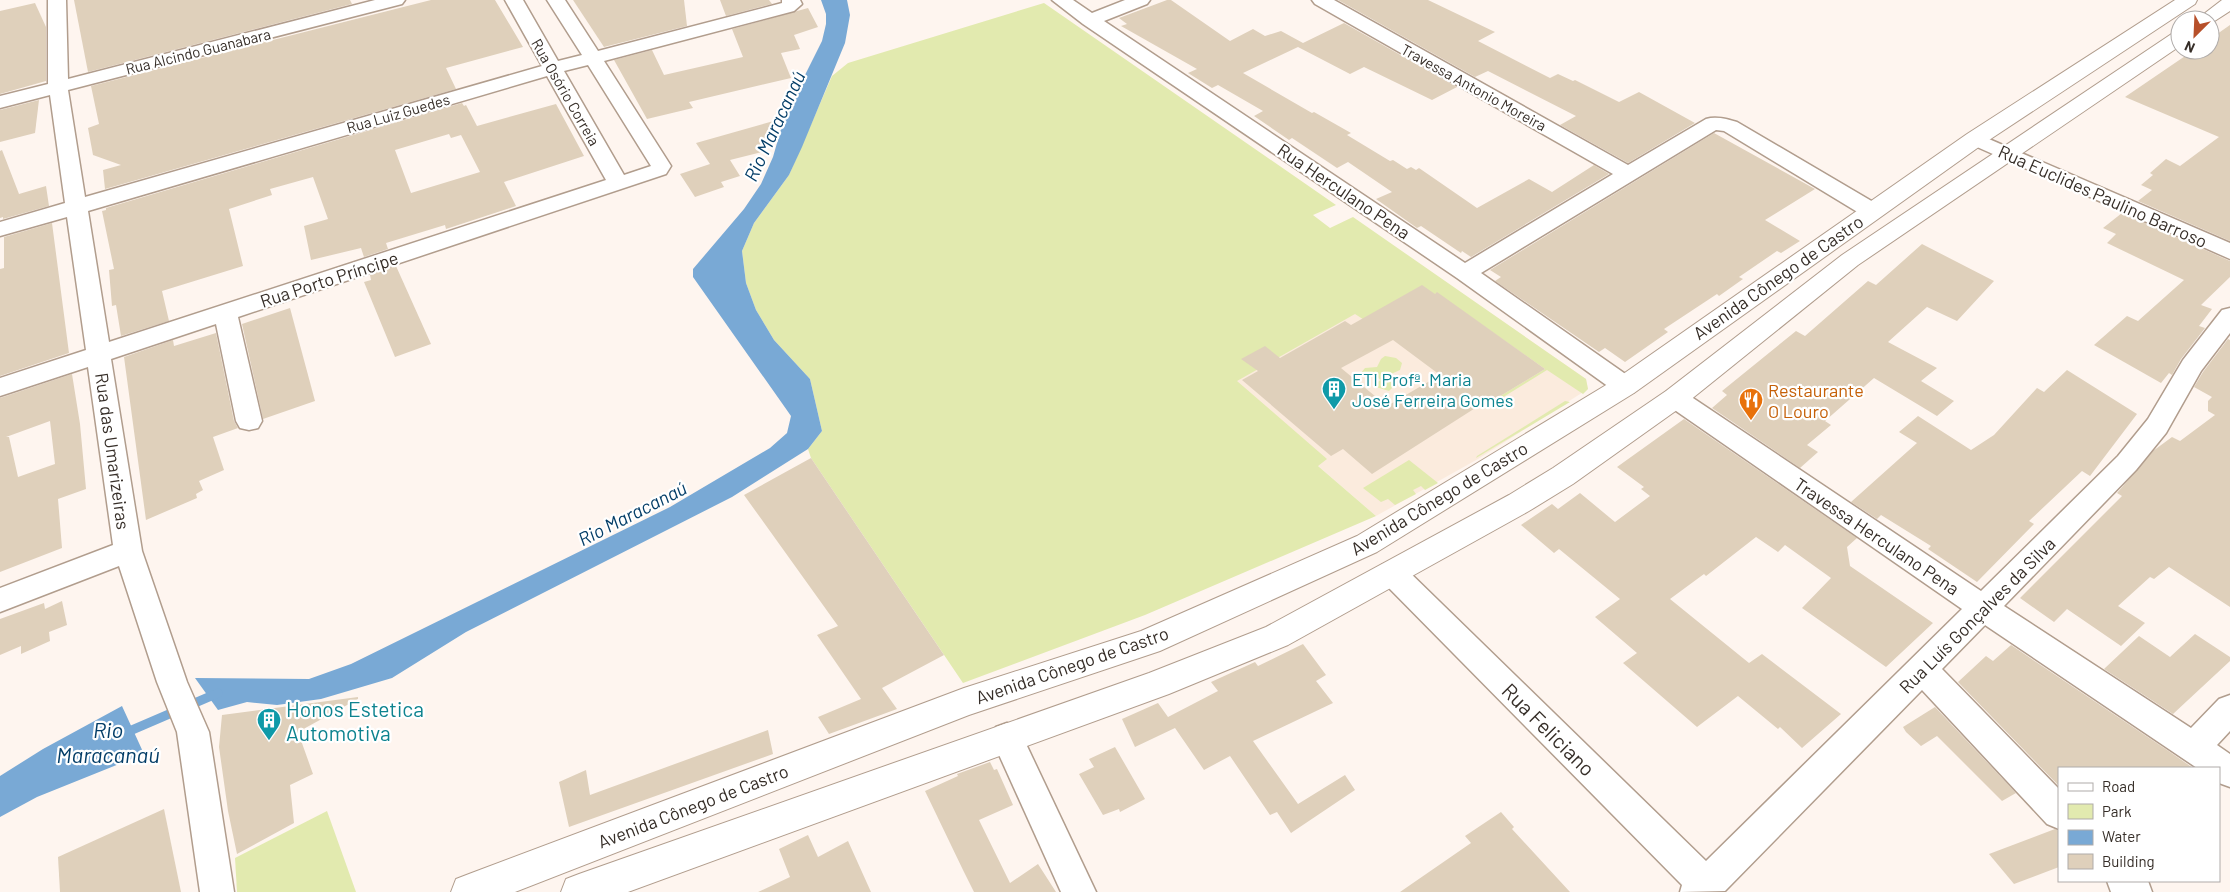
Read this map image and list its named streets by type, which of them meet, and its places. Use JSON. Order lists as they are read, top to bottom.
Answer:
{
  "streets": {
    "main road": ["Avenida Cônego de Castro"],
    "street": [
      "Rua Alcindo Guanabara",
      "Travessa Antonio Moreira",
      "Rua Osório Correia",
      "Rua Luiz Guedes",
      "Rua Herculano Pena",
      "Rua Euclides Paulino Barroso",
      "Rua Porto Príncipe",
      "Rua das Umarizeiras",
      "Travessa Herculano Pena",
      "Rua Luís Gonçalves da Silva",
      "Rua Feliciano"
    ]
  },
  "crossings": [
    ["Rua Alcindo Guanabara", "Rua das Umarizeiras"],
    ["Rua Osório Correia", "Rua Luiz Guedes"],
    ["Rua Osório Correia", "Rua Porto Príncipe"],
    ["Rua Luiz Guedes", "Rua Porto Príncipe"],
    ["Rua Luiz Guedes", "Rua das Umarizeiras"],
    ["Rua Herculano Pena", "Avenida Cônego de Castro"],
    ["Rua Euclides Paulino Barroso", "Avenida Cônego de Castro"],
    ["Avenida Cônego de Castro", "Travessa Herculano Pena"],
    ["Avenida Cônego de Castro", "Rua Feliciano"],
    ["Rua Porto Príncipe", "Rua das Umarizeiras"],
    ["Travessa Herculano Pena", "Rua Luís Gonçalves da Silva"],
    ["Rua Luís Gonçalves da Silva", "Rua Feliciano"]
  ],
  "water": ["Rio Maracanaú"],
  "places": {
    "building": ["ETI Profª. Maria José Ferreira Gomes", "Honos Estetica Automotiva"],
    "restaurant": ["Restaurante O Louro"]
  },
  "legend": [
    "Road",
    "Park",
    "Water",
    "Building"
  ],
  "north": "bottom left"
}
